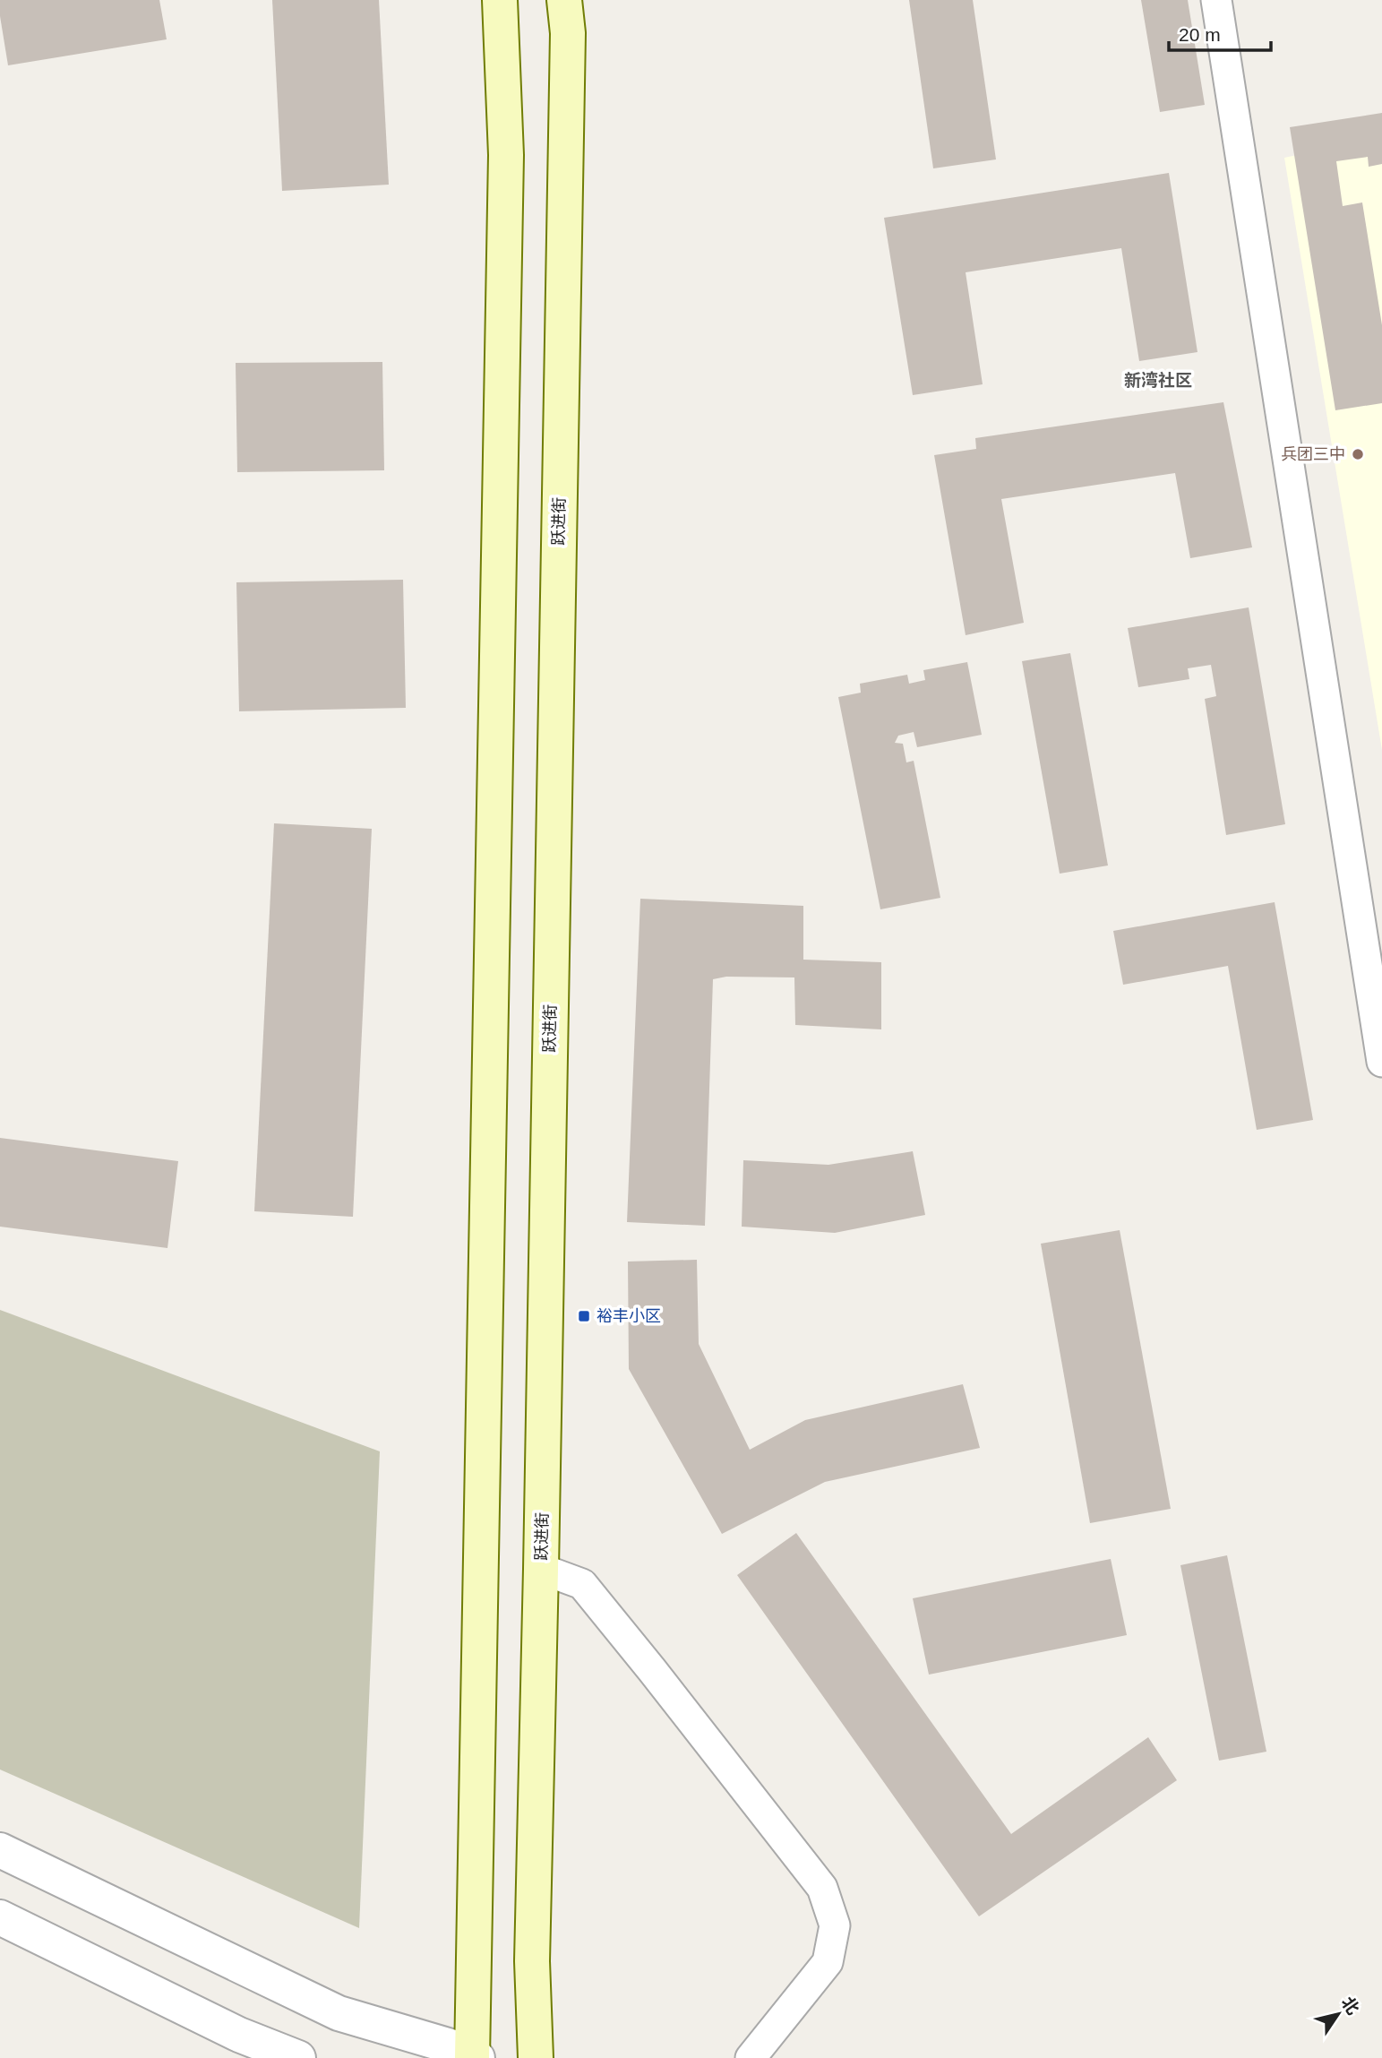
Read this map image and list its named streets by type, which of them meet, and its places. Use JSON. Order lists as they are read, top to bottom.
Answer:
{
  "streets": {
    "main road": ["跃进街"]
  },
  "districts": ["新湾社区"],
  "places": {
    "other": ["兵团三中"],
    "transit": ["裕丰小区"]
  },
  "scale_bar": "20 m",
  "north": "top right"
}
